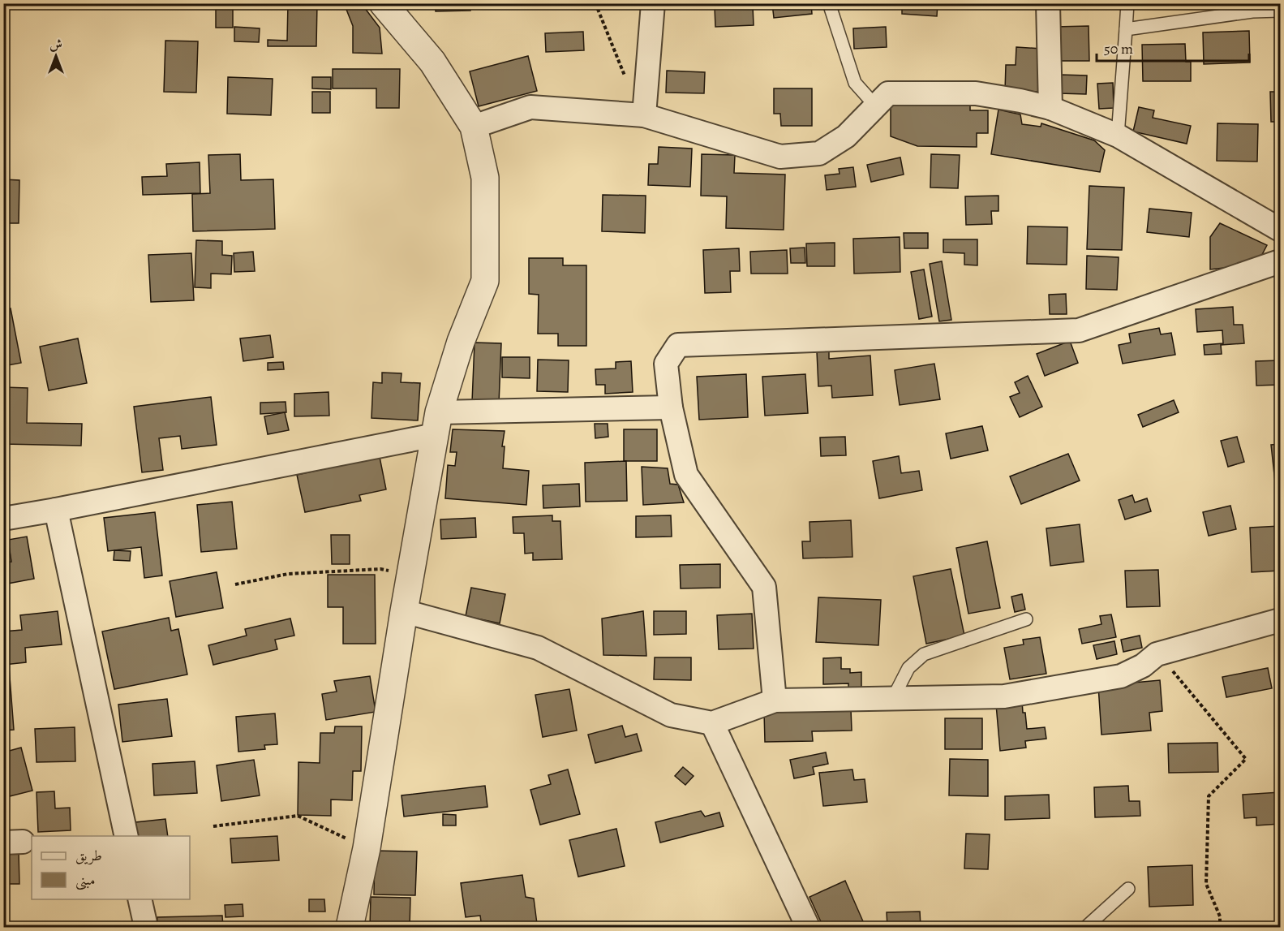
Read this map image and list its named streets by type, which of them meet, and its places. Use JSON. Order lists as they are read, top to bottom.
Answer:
{
  "legend": ["طريق", "مبنى"],
  "scale_bar": "50 m",
  "north": "top"
}
